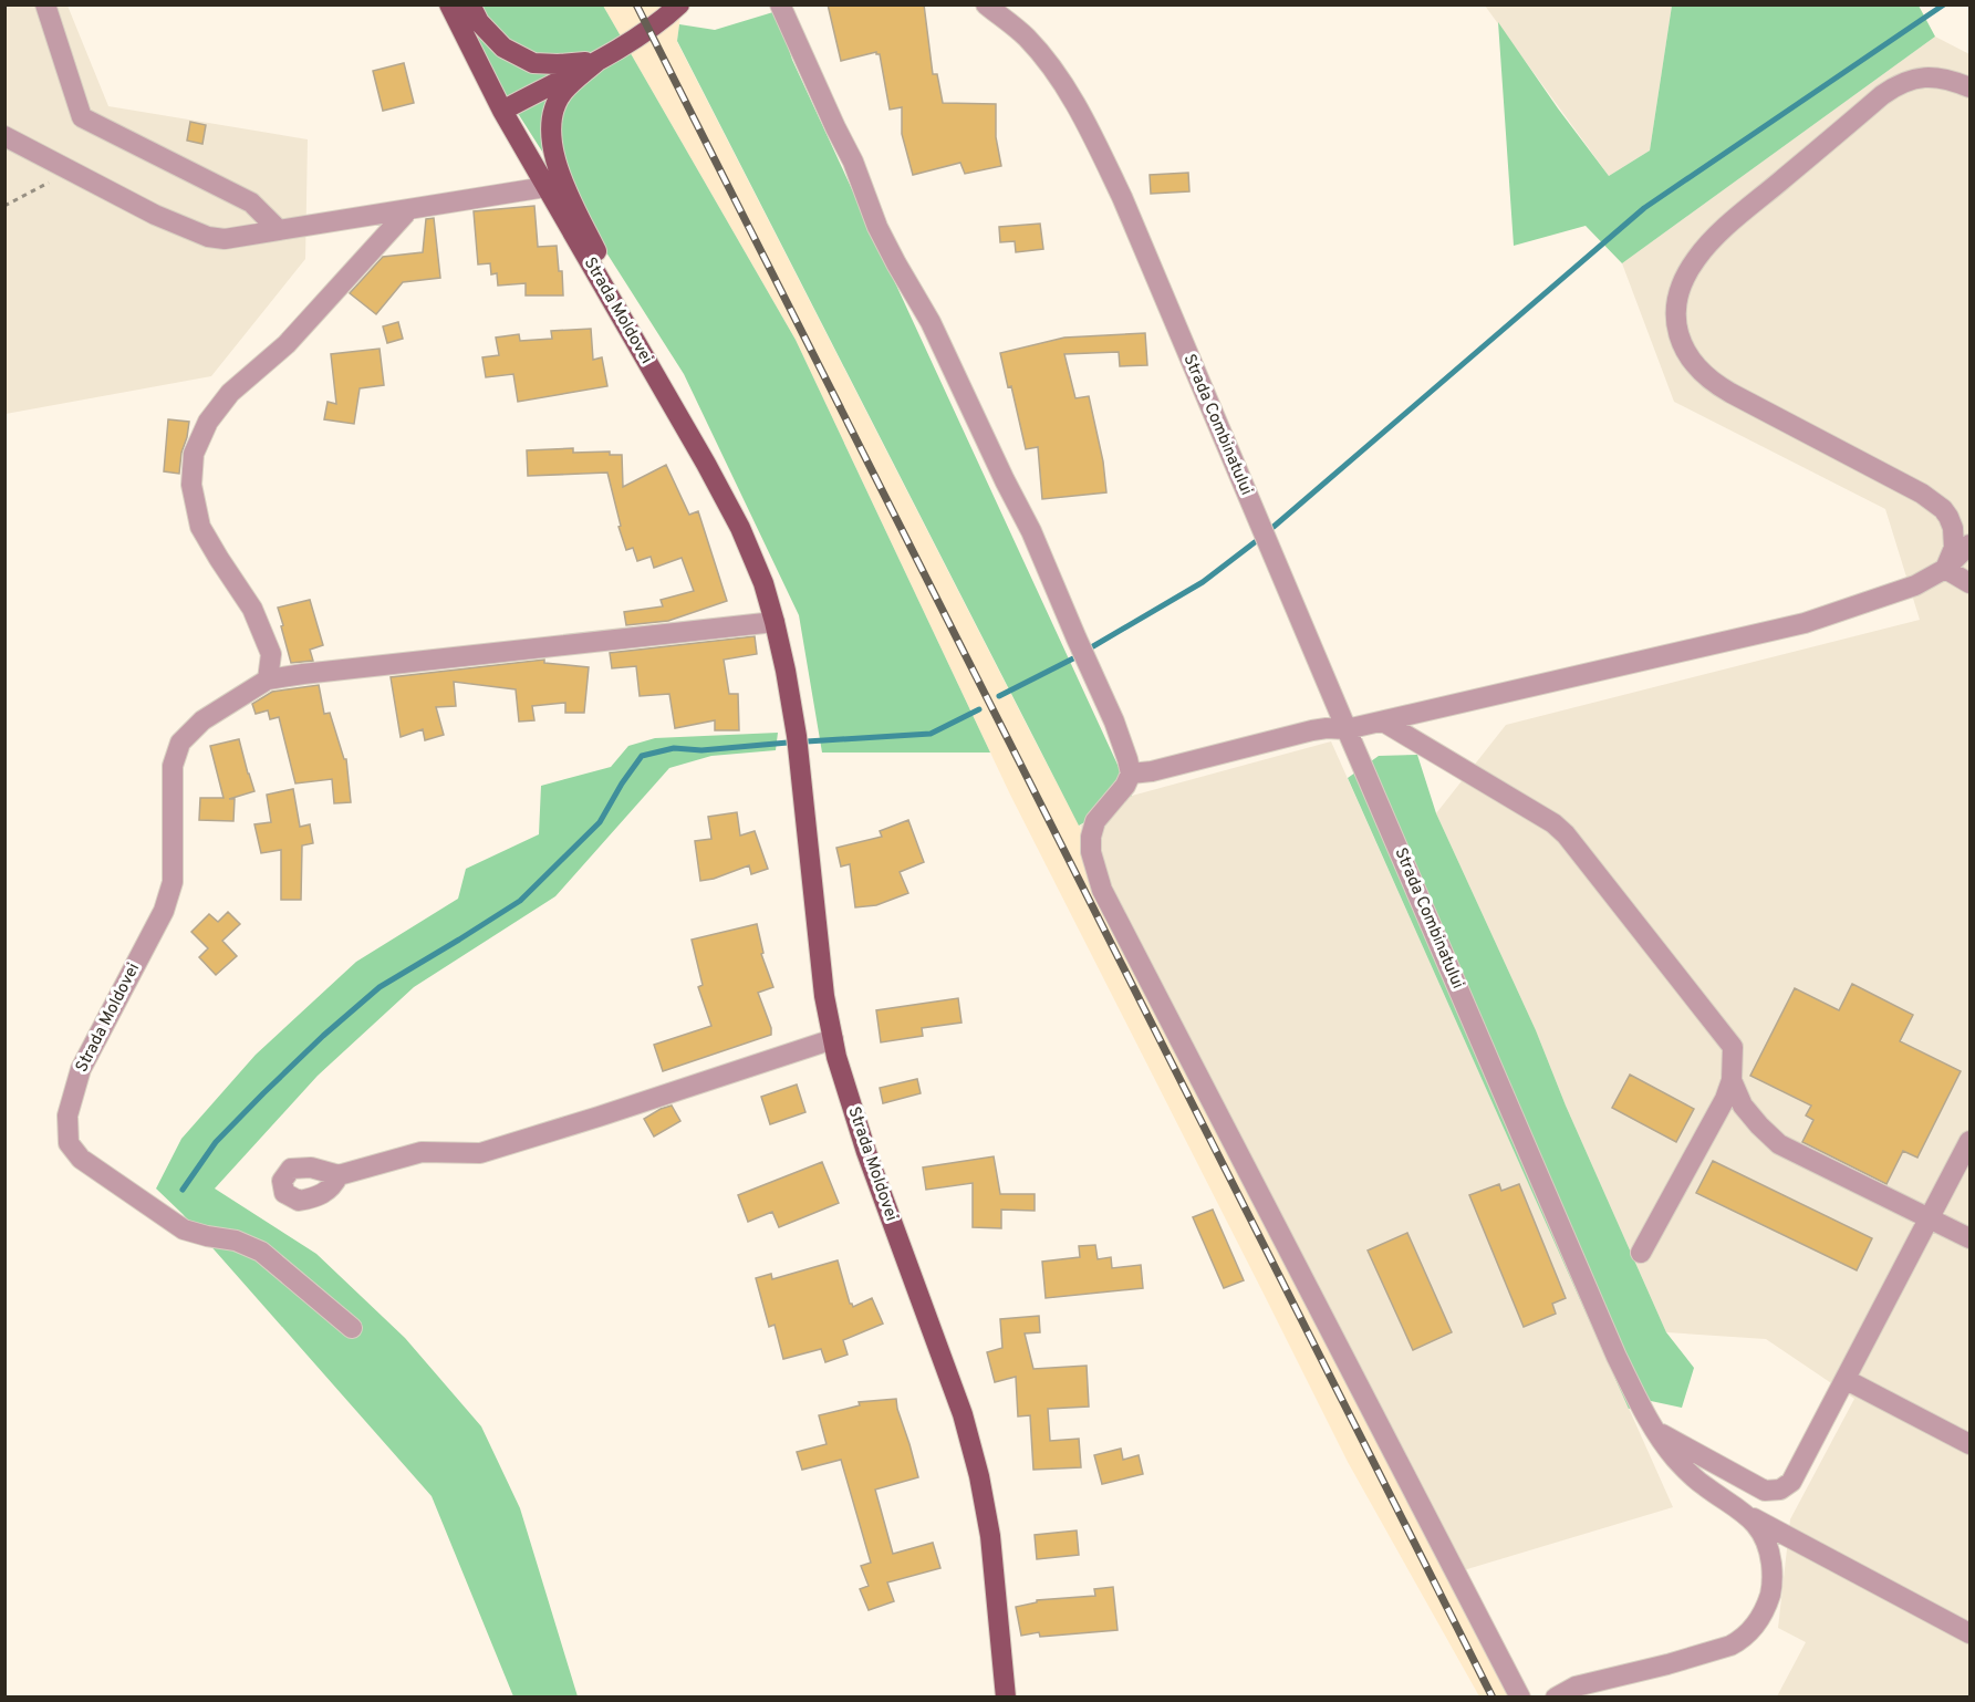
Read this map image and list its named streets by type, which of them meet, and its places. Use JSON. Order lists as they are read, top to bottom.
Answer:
{
  "streets": {
    "main road": ["Strada Moldovei"],
    "street": ["Strada Combinatului"]
  }
}
